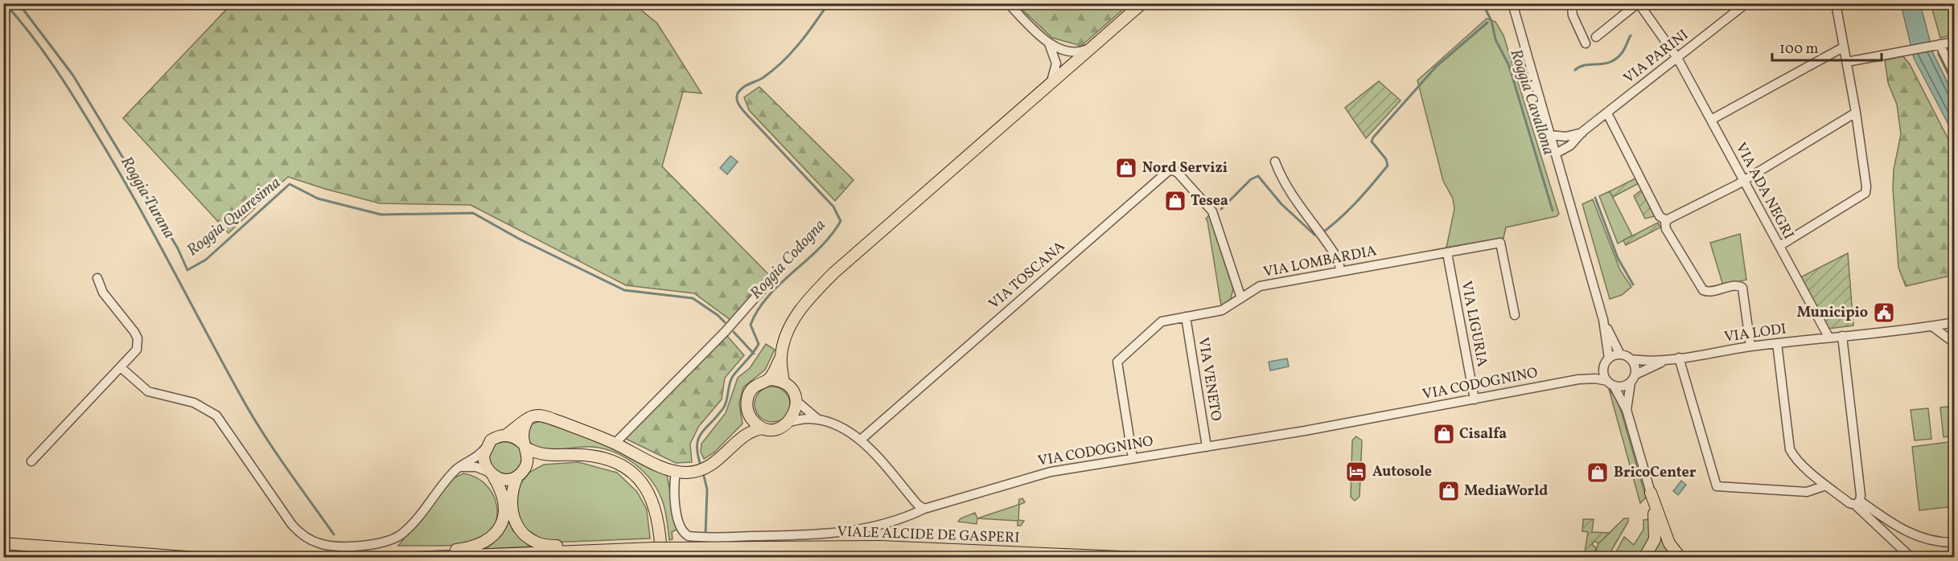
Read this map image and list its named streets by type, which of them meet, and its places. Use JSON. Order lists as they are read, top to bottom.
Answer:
{
  "streets": {
    "main road": ["VIALE ALCIDE DE GASPERI"],
    "street": [
      "VIA PARINI",
      "VIA ADA NEGRI",
      "VIA LOMBARDIA",
      "VIA TOSCANA",
      "VIA LIGURIA",
      "VIA LODI",
      "VIA VENETO",
      "VIA CODOGNINO"
    ]
  },
  "crossings": [
    ["VIA PARINI", "VIA ADA NEGRI"],
    ["VIA ADA NEGRI", "VIA LODI"],
    ["VIA LOMBARDIA", "VIA TOSCANA"],
    ["VIA LOMBARDIA", "VIA LIGURIA"],
    ["VIA LOMBARDIA", "VIA VENETO"],
    ["VIA LOMBARDIA", "VIA CODOGNINO"],
    ["VIA LIGURIA", "VIA CODOGNINO"],
    ["VIA LODI", "VIA CODOGNINO"],
    ["VIA VENETO", "VIA CODOGNINO"],
    ["VIA CODOGNINO", "VIALE ALCIDE DE GASPERI"]
  ],
  "water": [
    "Roggia Cavallona",
    "Roggia Turana",
    "Roggia Quaresima",
    "Roggia Codogna"
  ],
  "places": {
    "shop": [
      "Nord Servizi",
      "Tesea",
      "Cisalfa",
      "BricoCenter",
      "MediaWorld"
    ],
    "public building": ["Municipio"],
    "hotel": ["Autosole"]
  },
  "scale_bar": "100 m"
}
